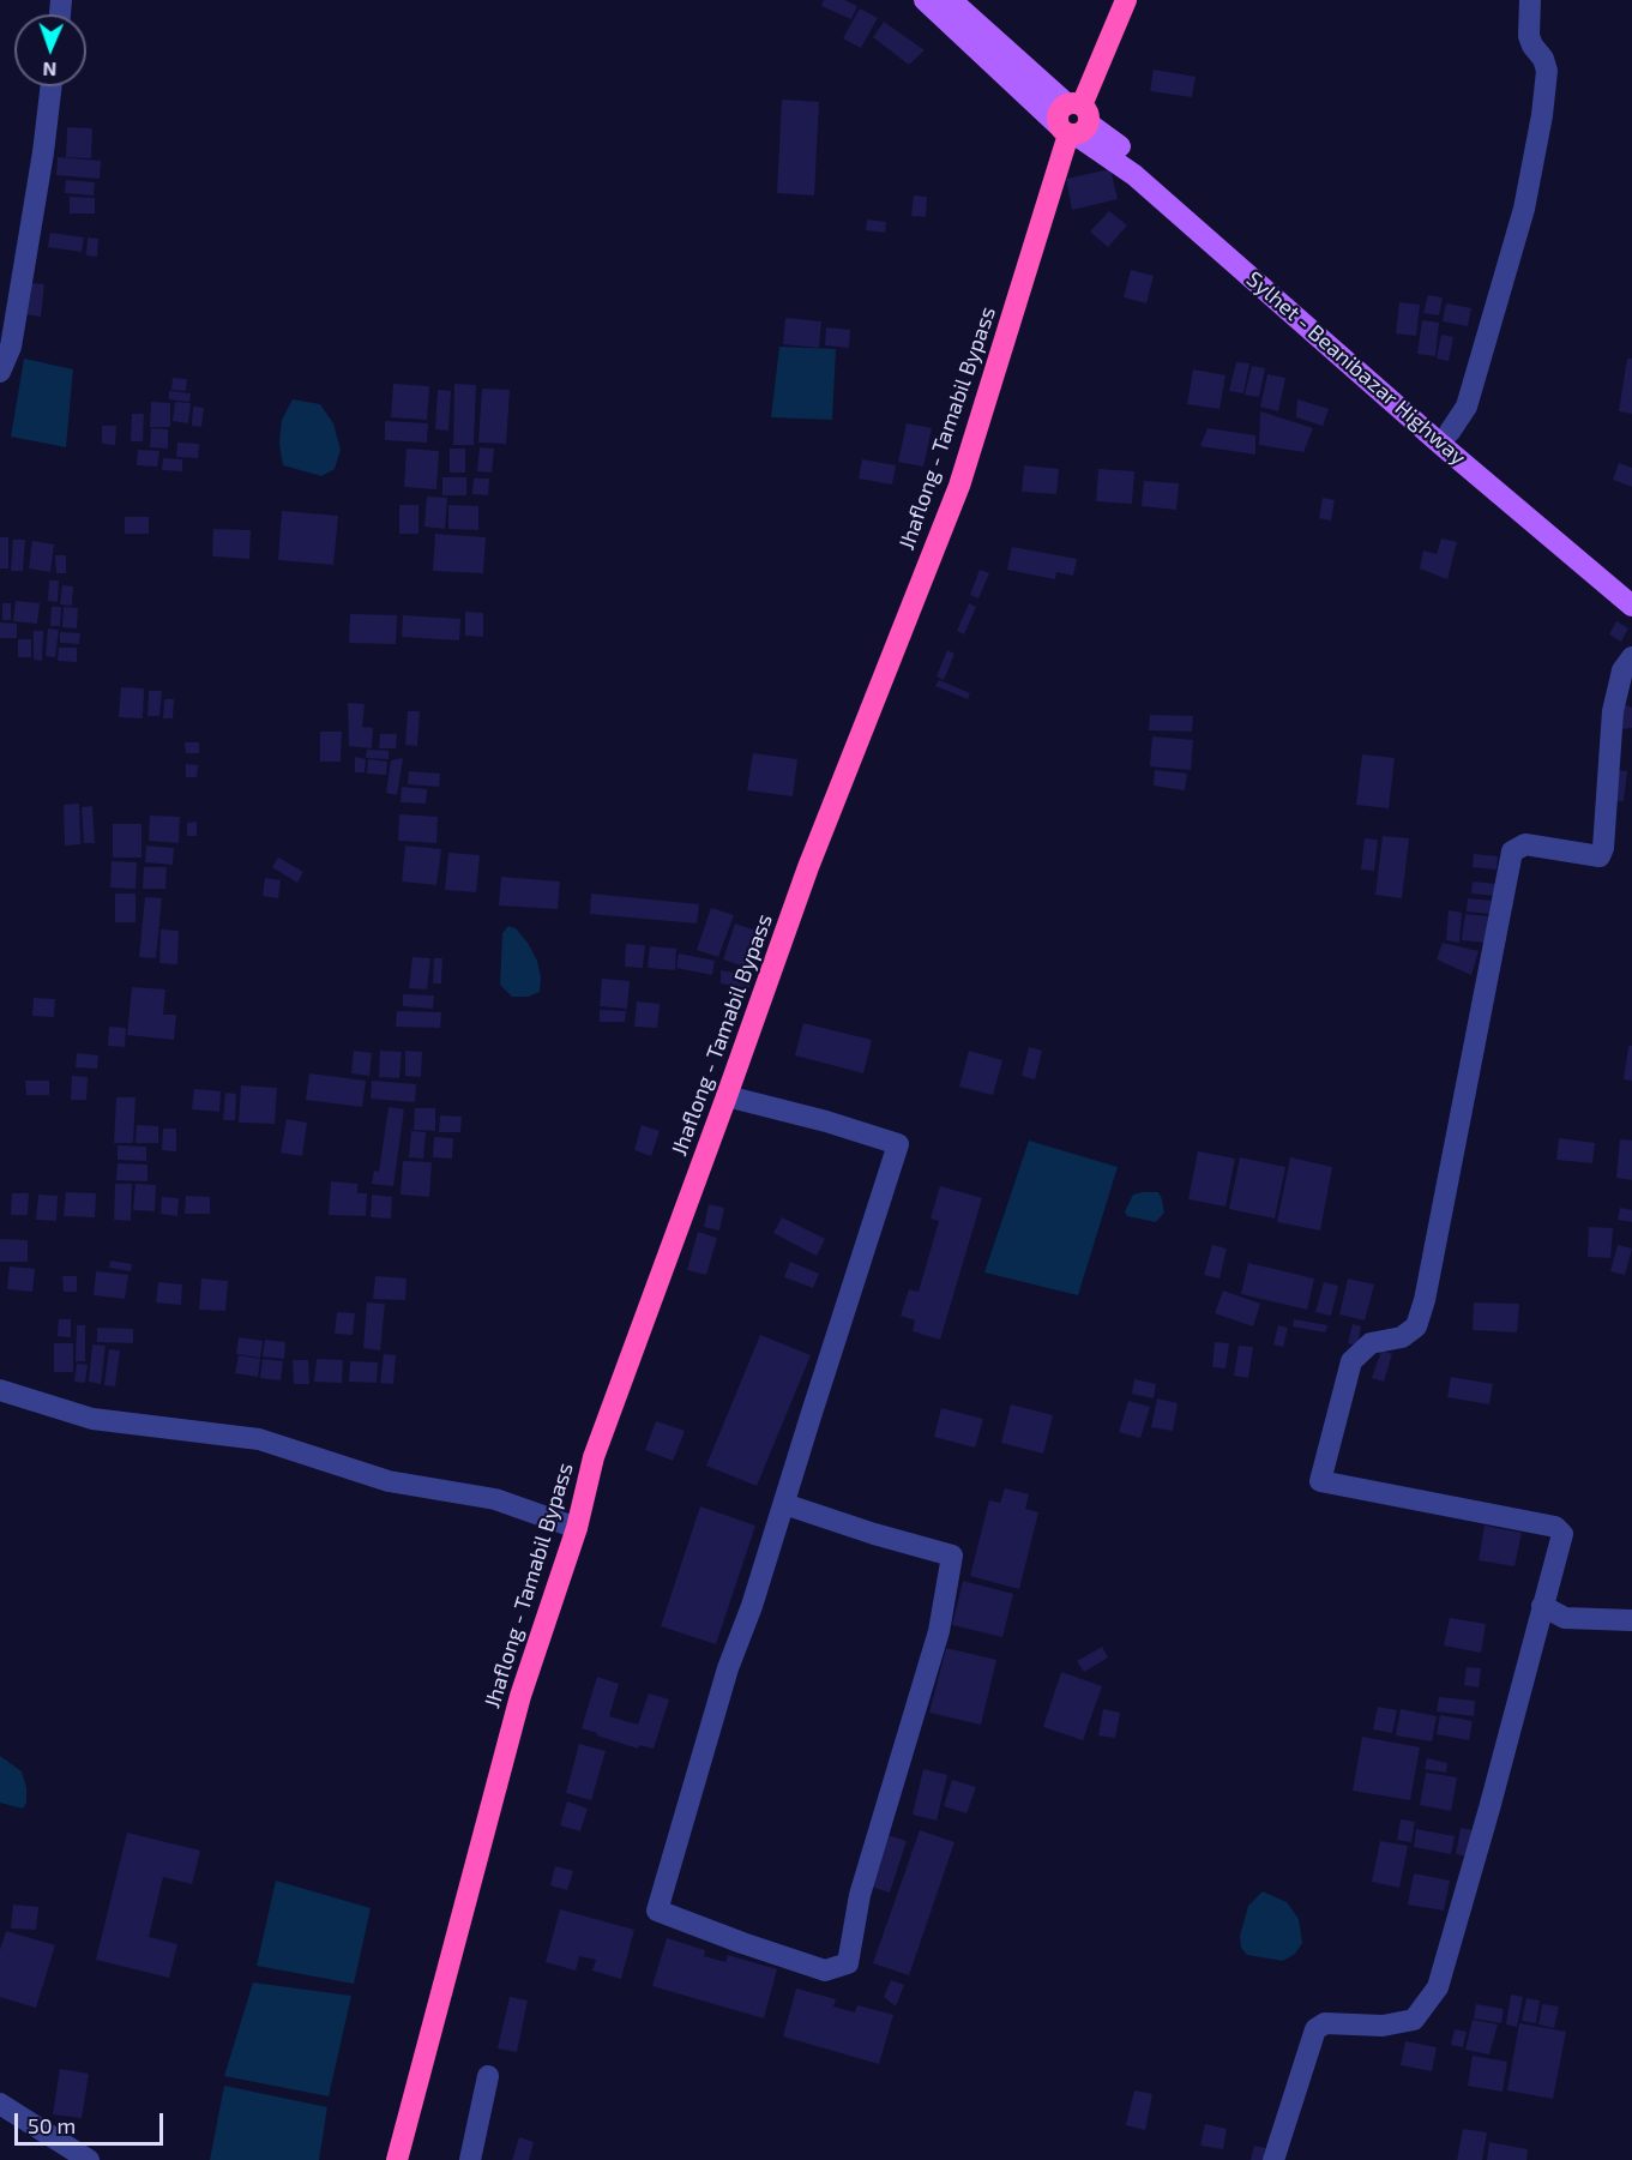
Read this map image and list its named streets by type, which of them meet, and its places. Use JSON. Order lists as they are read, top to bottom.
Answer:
{
  "streets": {
    "highway": ["Jhaflong - Tamabil Bypass"],
    "main road": ["Sylhet - Beanibazar Highway"]
  },
  "crossings": [
    ["Sylhet - Beanibazar Highway", "Jhaflong - Tamabil Bypass"]
  ],
  "scale_bar": "50 m",
  "north": "bottom"
}
